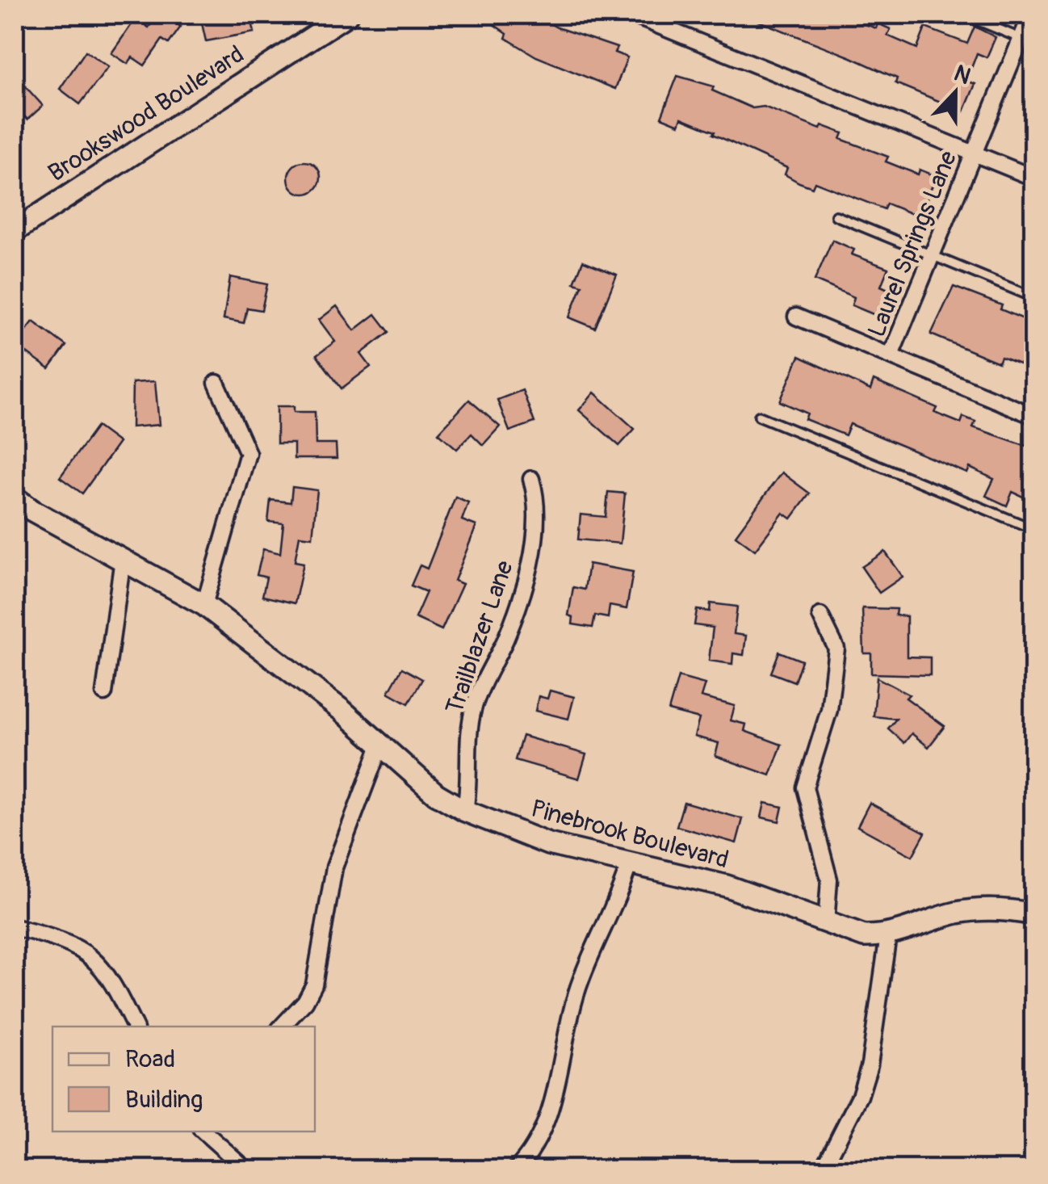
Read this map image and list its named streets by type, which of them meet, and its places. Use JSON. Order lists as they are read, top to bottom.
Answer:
{
  "streets": {
    "street": [
      "Brookswood Boulevard",
      "Laurel Springs Lane",
      "Trailblazer Lane",
      "Pinebrook Boulevard"
    ]
  },
  "crossings": [
    ["Trailblazer Lane", "Pinebrook Boulevard"]
  ],
  "legend": ["Road", "Building"],
  "north": "top"
}
